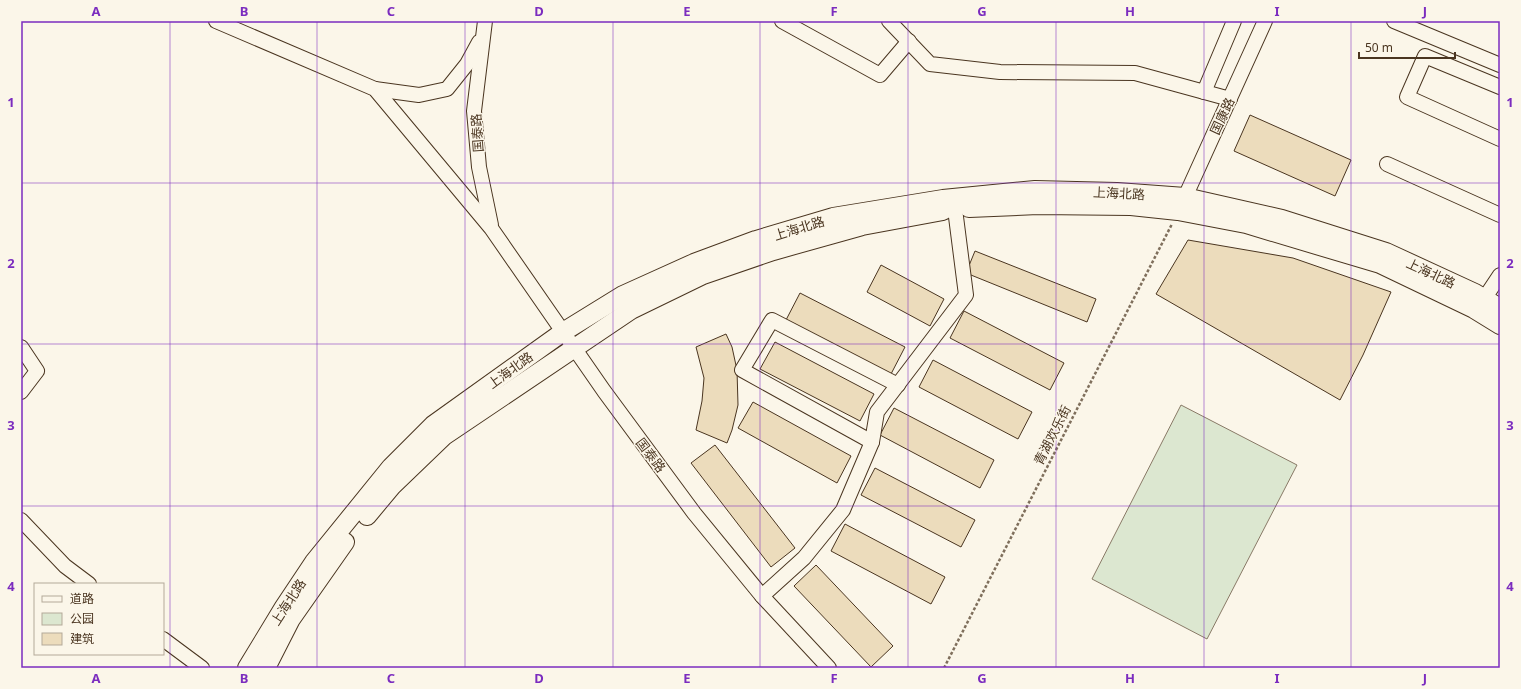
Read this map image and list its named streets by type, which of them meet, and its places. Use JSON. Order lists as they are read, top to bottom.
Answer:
{
  "streets": {
    "main road": ["上海北路"],
    "street": ["国康路", "国泰路"],
    "path": ["青湖欢乐街"]
  },
  "crossings": [
    ["国康路", "上海北路"],
    ["国康路", "青湖欢乐街"],
    ["国泰路", "上海北路"],
    ["上海北路", "青湖欢乐街"]
  ],
  "legend": ["道路", "公园", "建筑"],
  "scale_bar": "50 m",
  "grid": {
    "columns": [
      "A",
      "B",
      "C",
      "D",
      "E",
      "F",
      "G",
      "H",
      "I",
      "J"
    ],
    "rows": [
      "1",
      "2",
      "3",
      "4"
    ]
  }
}
